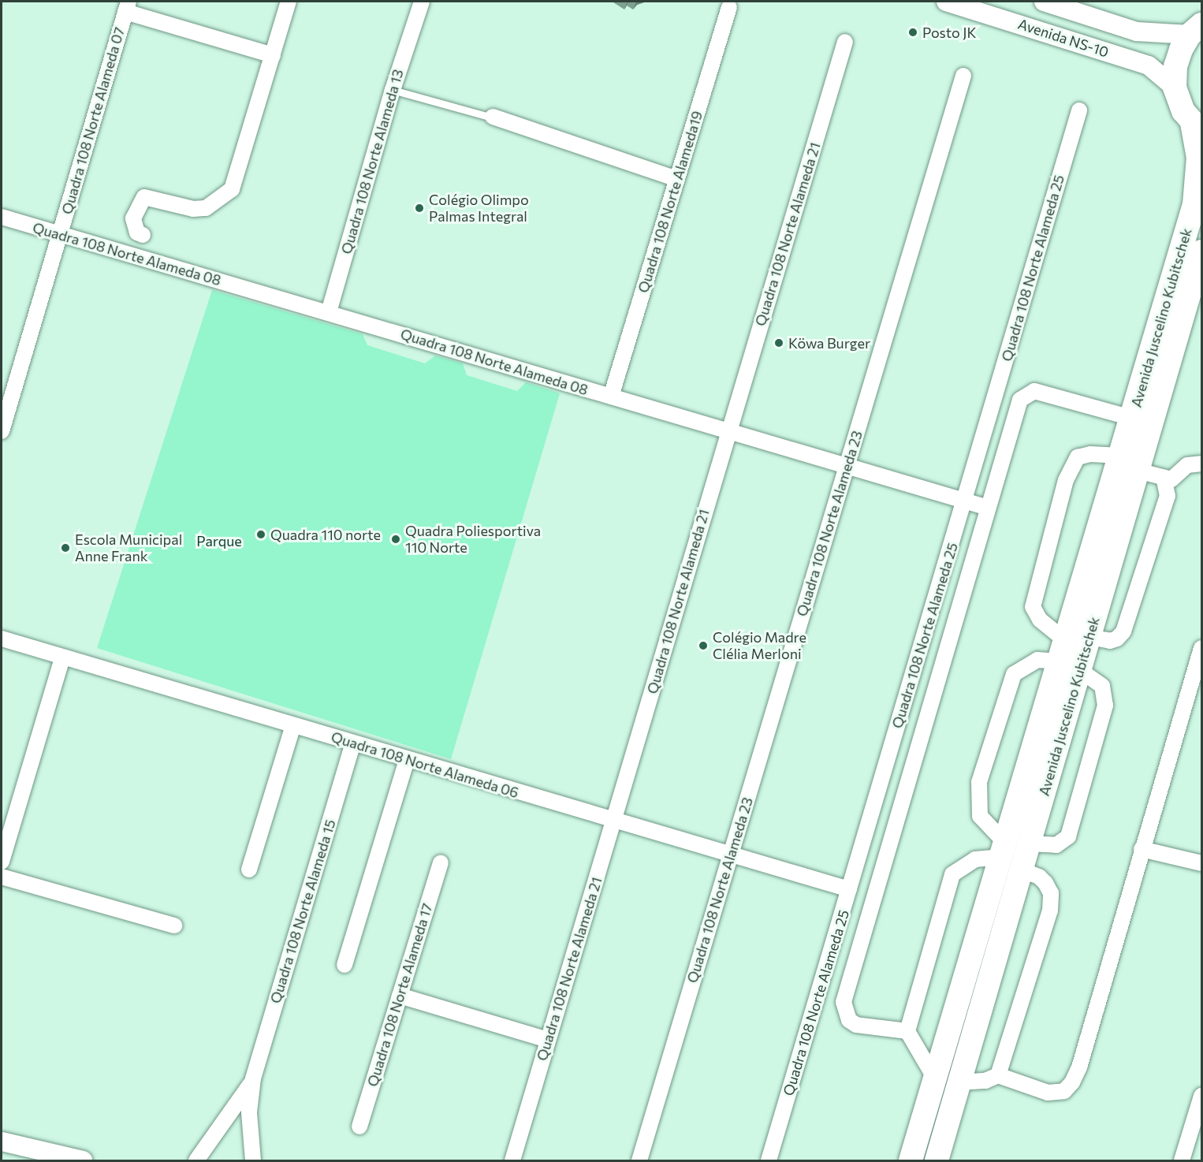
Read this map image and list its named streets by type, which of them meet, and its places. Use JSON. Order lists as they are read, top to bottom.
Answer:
{
  "streets": {
    "main road": ["Avenida Juscelino Kubitschek"],
    "street": [
      "Avenida NS-10",
      "Quadra 108 Norte Alameda 07",
      "Quadra 108 Norte Alameda 13",
      "Quadra 108 Norte Alameda19",
      "Quadra 108 Norte Alameda 21",
      "Quadra 108 Norte Alameda 08",
      "Quadra 108 Norte Alameda 25",
      "Quadra 108 Norte Alameda 23",
      "Quadra 108 Norte Alameda 06",
      "Quadra 108 Norte Alameda 15",
      "Quadra 108 Norte Alameda 17"
    ]
  },
  "crossings": [
    ["Avenida NS-10", "Avenida Juscelino Kubitschek"],
    ["Quadra 108 Norte Alameda 07", "Quadra 108 Norte Alameda 08"],
    ["Quadra 108 Norte Alameda 13", "Quadra 108 Norte Alameda 08"],
    ["Quadra 108 Norte Alameda19", "Quadra 108 Norte Alameda 08"],
    ["Quadra 108 Norte Alameda 21", "Quadra 108 Norte Alameda 08"],
    ["Quadra 108 Norte Alameda 21", "Quadra 108 Norte Alameda 06"],
    ["Quadra 108 Norte Alameda 08", "Quadra 108 Norte Alameda 25"],
    ["Quadra 108 Norte Alameda 08", "Quadra 108 Norte Alameda 23"],
    ["Quadra 108 Norte Alameda 25", "Quadra 108 Norte Alameda 06"],
    ["Quadra 108 Norte Alameda 23", "Quadra 108 Norte Alameda 06"],
    ["Quadra 108 Norte Alameda 06", "Quadra 108 Norte Alameda 15"]
  ],
  "parks": ["Parque"],
  "places": [
    "Posto JK",
    "Colégio Olimpo Palmas Integral",
    "Köwa Burger",
    "Quadra 110 norte",
    "Quadra Poliesportiva 110 Norte",
    "Escola Municipal Anne Frank",
    "Colégio Madre Clélia Merloni"
  ]
}
